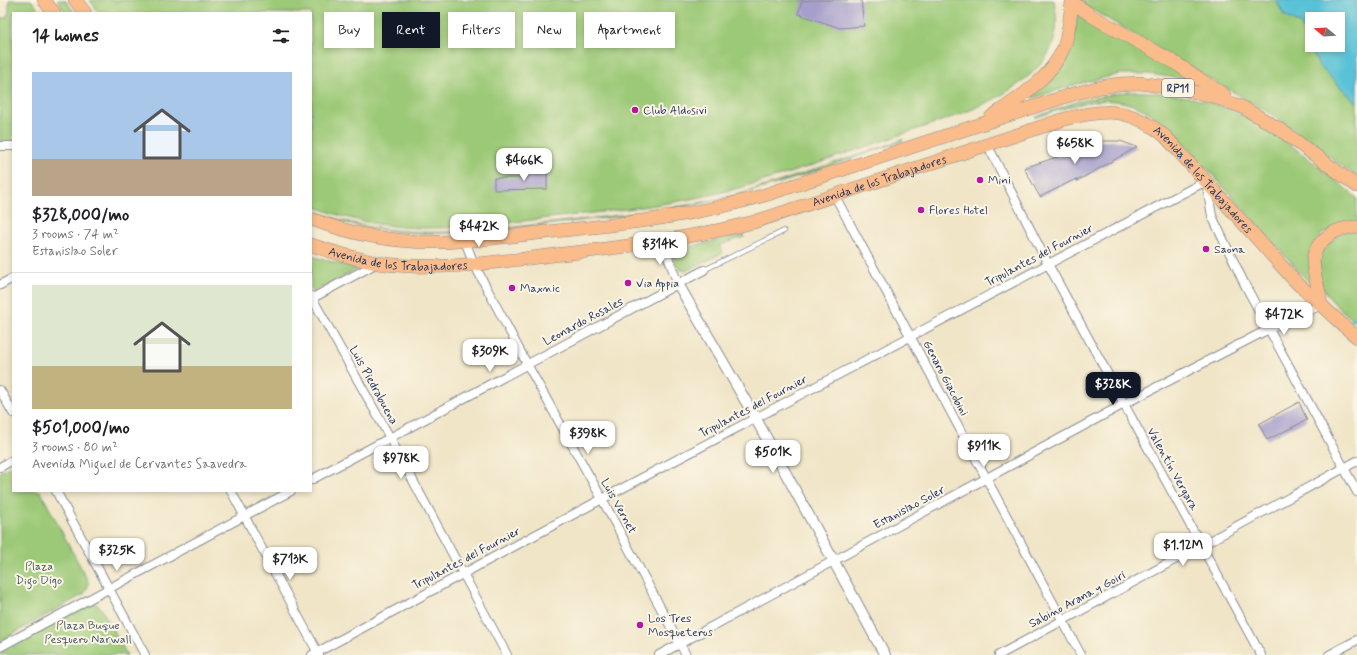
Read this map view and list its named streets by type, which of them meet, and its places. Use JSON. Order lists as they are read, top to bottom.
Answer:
{
  "streets": {
    "main road": ["RP11", "Avenida de los Trabajadores"],
    "street": [
      "Tripulantes del Fournier",
      "Leonardo Rosales",
      "Genaro Giacobini",
      "Luis Piedrabuena",
      "Valentín Vergara",
      "Luis Vernet",
      "Estanislao Soler",
      "Sabino Arana y Goiri"
    ]
  },
  "crossings": [
    ["Avenida de los Trabajadores", "Tripulantes del Fournier"],
    ["Avenida de los Trabajadores", "Genaro Giacobini"],
    ["Avenida de los Trabajadores", "Valentín Vergara"],
    ["Avenida de los Trabajadores", "Luis Vernet"],
    ["Avenida de los Trabajadores", "Estanislao Soler"],
    ["Tripulantes del Fournier", "Genaro Giacobini"],
    ["Tripulantes del Fournier", "Luis Piedrabuena"],
    ["Tripulantes del Fournier", "Valentín Vergara"],
    ["Tripulantes del Fournier", "Luis Vernet"],
    ["Leonardo Rosales", "Luis Piedrabuena"],
    ["Leonardo Rosales", "Luis Vernet"],
    ["Genaro Giacobini", "Estanislao Soler"],
    ["Genaro Giacobini", "Sabino Arana y Goiri"],
    ["Valentín Vergara", "Estanislao Soler"],
    ["Valentín Vergara", "Sabino Arana y Goiri"],
    ["Luis Vernet", "Estanislao Soler"]
  ],
  "parks": ["Plaza Digo Digo", "Plaza Buque Pesquero Narwall"],
  "places": [
    "Club Aldosivi",
    "Mini",
    "Flores Hotel",
    "Saona",
    "Via Appia",
    "Maxnic",
    "Los Tres Mosqueteros"
  ],
  "north": "left",
  "page": {
    "chip": [
      "Buy",
      "Rent",
      "Filters",
      "New",
      "Apartment"
    ],
    "heading": "14 homes",
    "list": [
      {
        "name": "$328,000/mo",
        "note": "3 rooms · 74 m² · Estanislao Soler"
      },
      {
        "name": "$501,000/mo",
        "note": "3 rooms · 80 m² · Avenida Miguel de Cervantes Saavedra"
      }
    ],
    "price": [
      "$658K",
      "$466K",
      "$442K",
      "$314K",
      "$472K",
      "$309K",
      "$328K",
      "$398K",
      "$911K",
      "$501K",
      "$978K",
      "$1.12M",
      "$325K",
      "$713K"
    ]
  }
}
